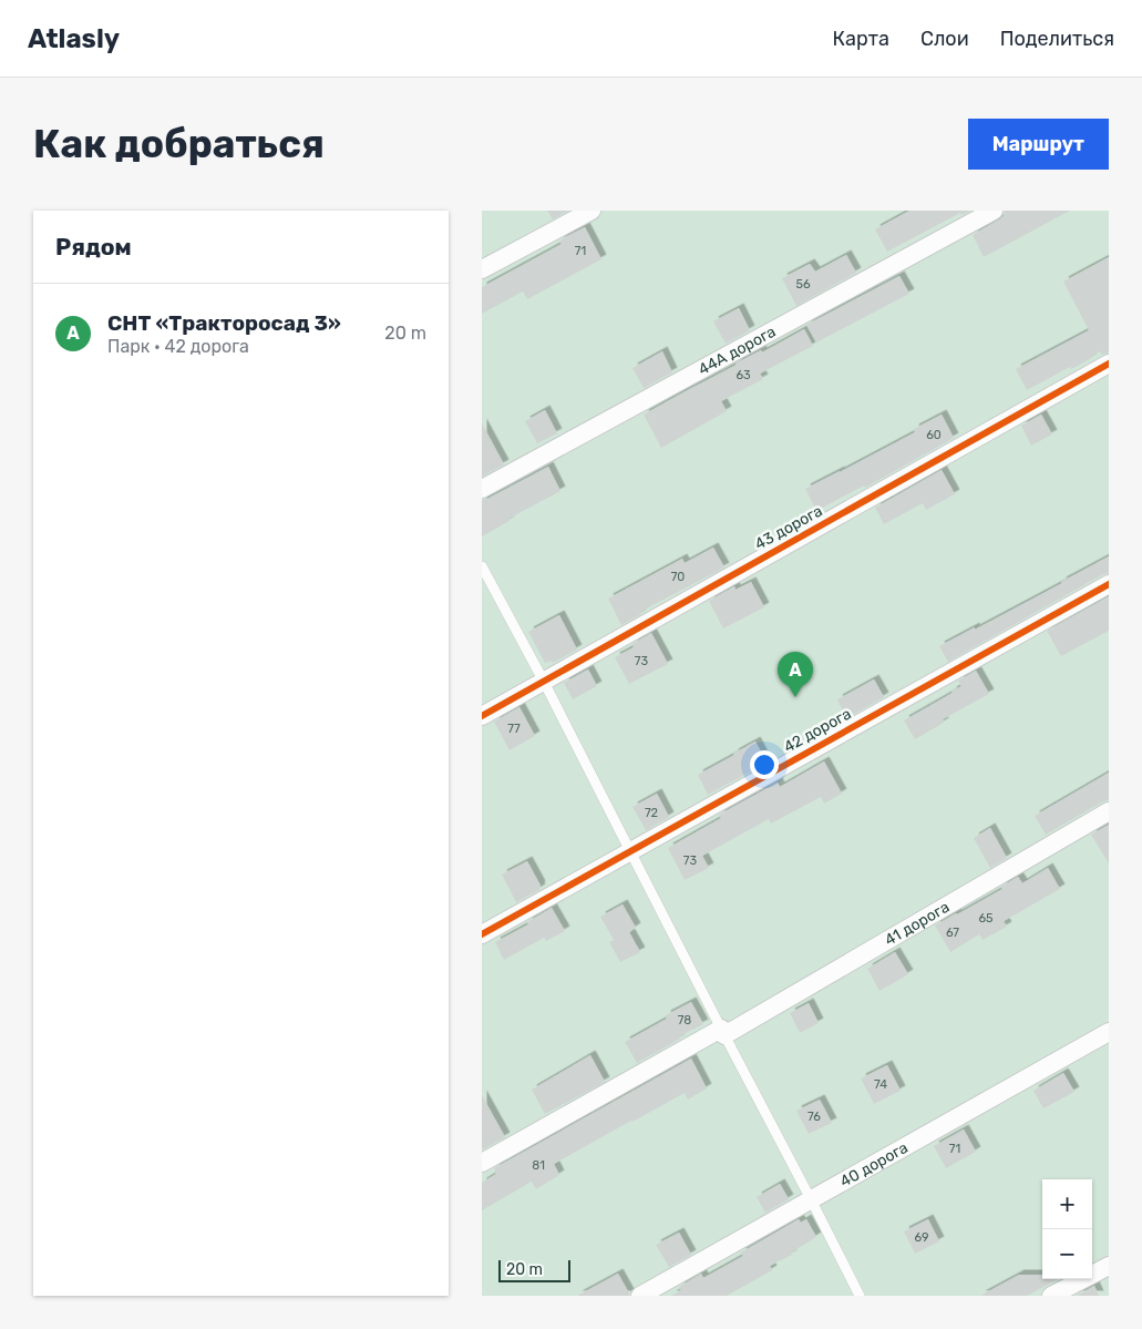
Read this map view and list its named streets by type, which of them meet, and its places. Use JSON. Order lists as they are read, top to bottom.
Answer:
{
  "streets": {
    "street": [
      "44А дорога",
      "43 дорога",
      "42 дорога",
      "41 дорога",
      "40 дорога"
    ]
  },
  "house_numbers": [
    "71",
    "56",
    "63",
    "60",
    "70",
    "73",
    "77",
    "72",
    "73",
    "65",
    "67",
    "78",
    "74",
    "76",
    "71",
    "81",
    "69"
  ],
  "scale_bar": "20 m",
  "page": {
    "header": "Atlasly",
    "nav": ["Карта", "Слои", "Поделиться"],
    "buttons": "Маршрут",
    "title": "Как добраться",
    "heading": "Рядом",
    "list": [
      {
        "mark": "A",
        "name": "СНТ «Тракторосад 3»",
        "note": "Парк · 42 дорога",
        "value": "20 m"
      }
    ],
    "pins": "A",
    "map_buttons": ["+", "−"],
    "scale": "20 m"
  }
}
